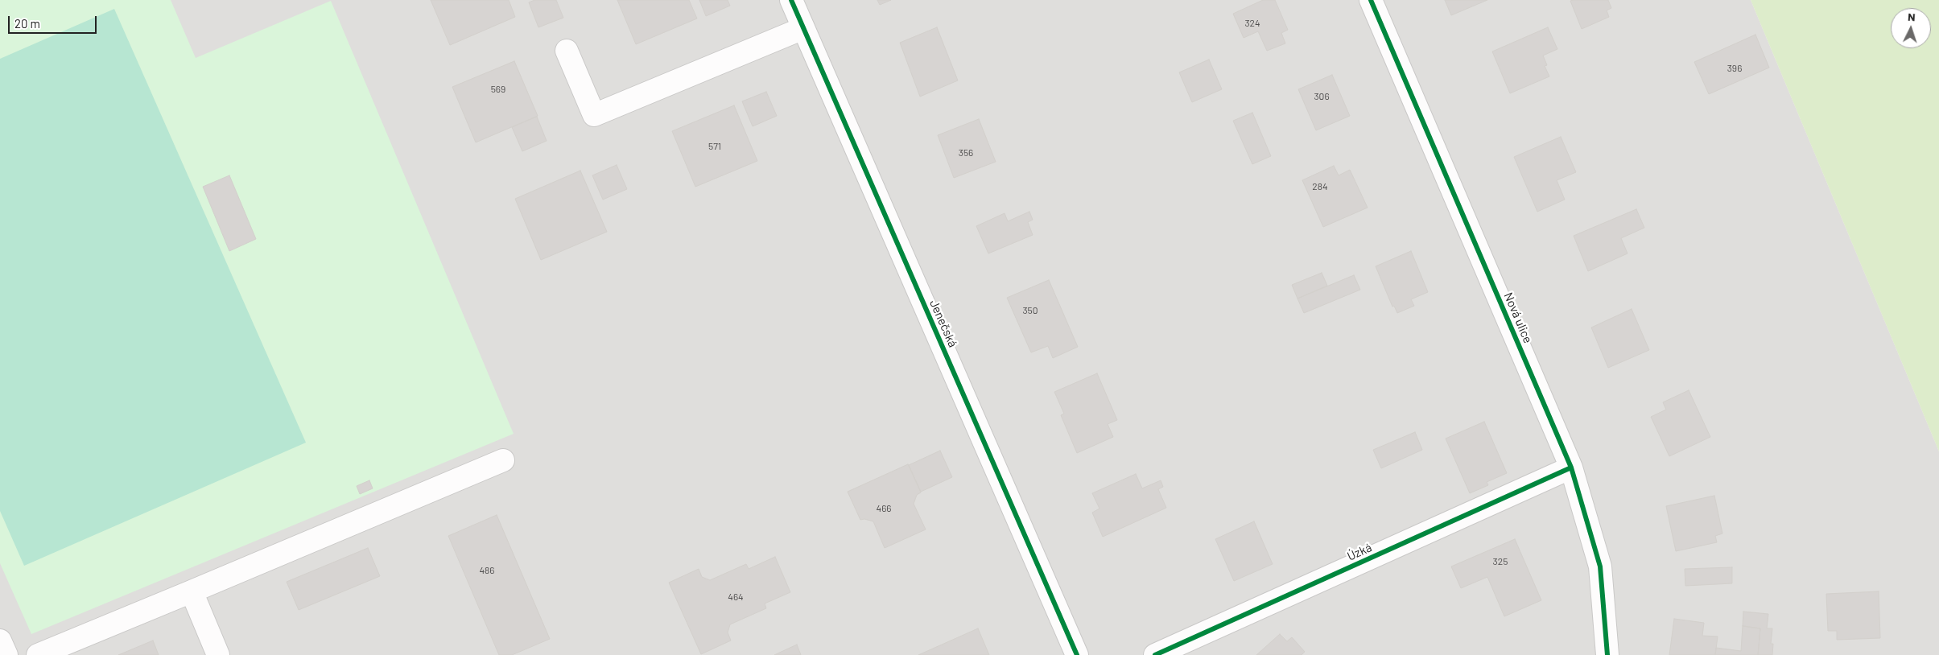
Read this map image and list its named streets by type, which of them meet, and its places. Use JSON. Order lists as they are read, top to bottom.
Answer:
{
  "streets": {
    "street": ["Nová ulice", "Jenečská", "Úzká"]
  },
  "crossings": [
    ["Nová ulice", "Úzká"]
  ],
  "house_numbers": [
    "324",
    "396",
    "569",
    "306",
    "571",
    "356",
    "284",
    "350",
    "466",
    "325",
    "486",
    "464"
  ],
  "scale_bar": "20 m",
  "north": "top"
}
